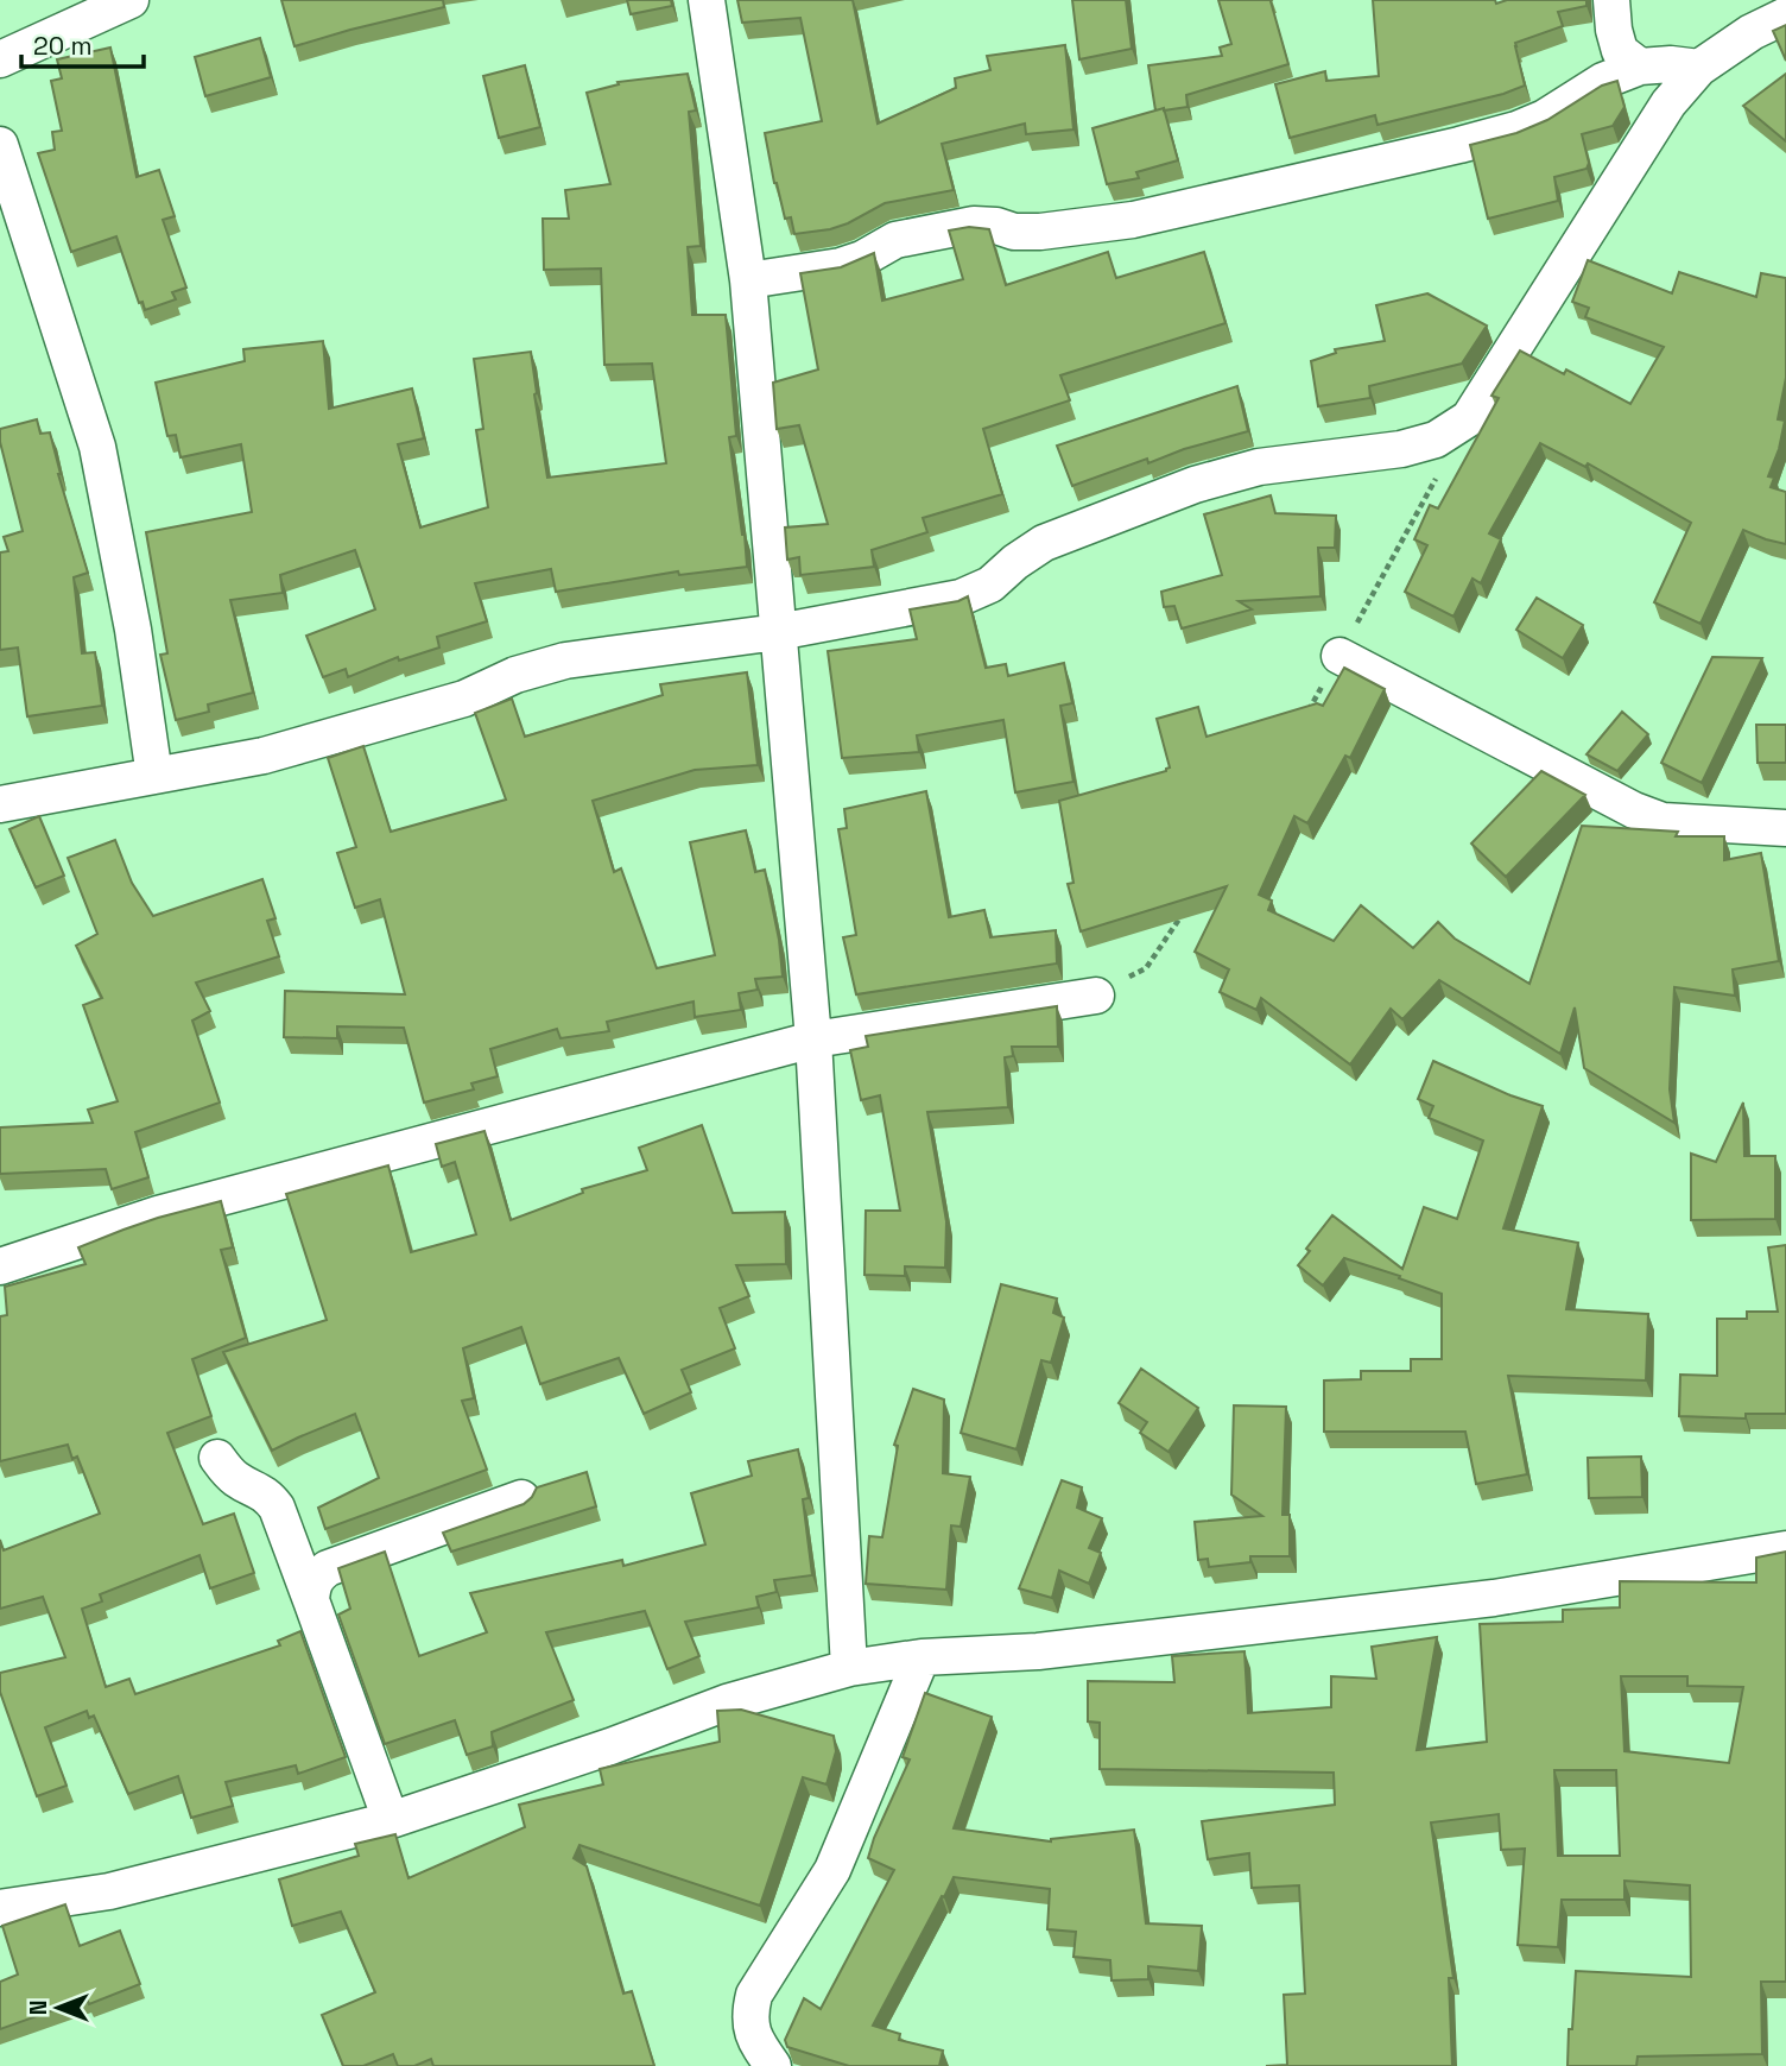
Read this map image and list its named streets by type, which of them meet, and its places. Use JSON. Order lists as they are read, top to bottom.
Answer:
{
  "scale_bar": "20 m",
  "north": "left"
}
